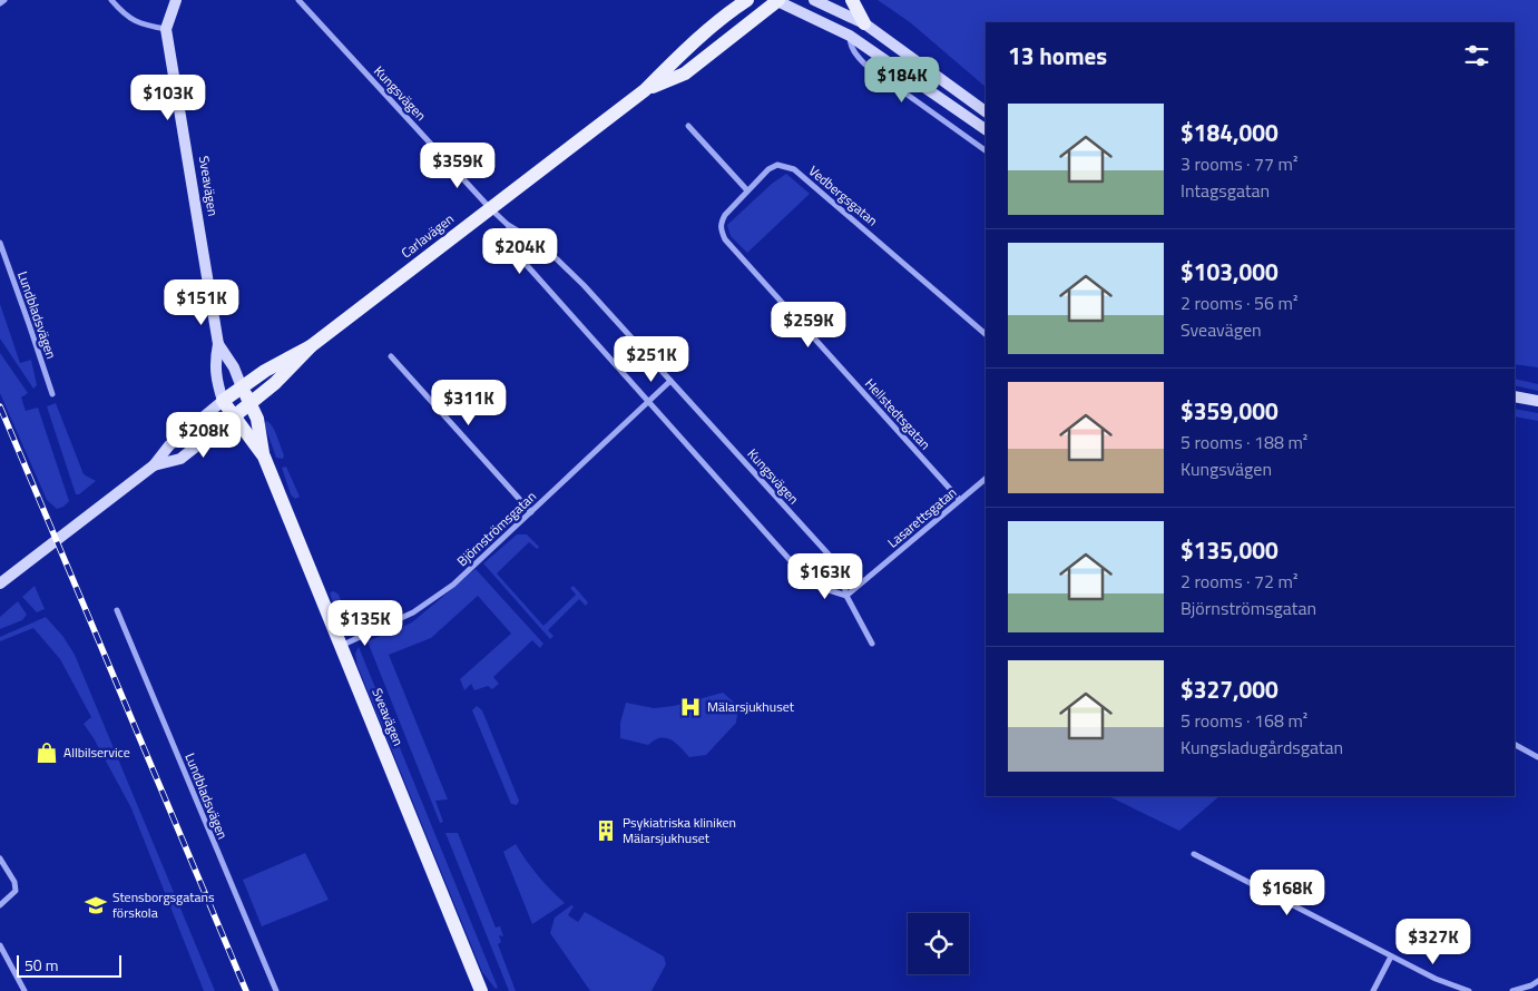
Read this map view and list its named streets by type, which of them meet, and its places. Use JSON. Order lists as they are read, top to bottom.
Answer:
{
  "streets": {
    "main road": ["Sveavägen", "Carlavägen"],
    "street": [
      "Kungsvägen",
      "Vedbergsgatan",
      "Lundbladsvägen",
      "Hellstedtsgatan",
      "Lasarettsgatan",
      "Björnströmsgatan"
    ]
  },
  "crossings": [
    ["Kungsvägen", "Carlavägen"],
    ["Kungsvägen", "Lasarettsgatan"],
    ["Kungsvägen", "Björnströmsgatan"],
    ["Sveavägen", "Carlavägen"],
    ["Sveavägen", "Björnströmsgatan"],
    ["Vedbergsgatan", "Hellstedtsgatan"],
    ["Hellstedtsgatan", "Lasarettsgatan"]
  ],
  "places": {
    "hospital": ["Mälarsjukhuset"],
    "shop": ["Allbilservice"],
    "building": ["Psykiatriska kliniken Mälarsjukhuset"],
    "school or university": ["Stensborgsgatans förskola"]
  },
  "scale_bar": "50 m",
  "page": {
    "heading": "13 homes",
    "price": [
      "$184K",
      "$103K",
      "$359K",
      "$204K",
      "$151K",
      "$259K",
      "$251K",
      "$311K",
      "$208K",
      "$163K",
      "$135K",
      "$168K",
      "$327K"
    ],
    "list": [
      {
        "name": "$184,000",
        "note": "3 rooms · 77 m² · Intagsgatan"
      },
      {
        "name": "$103,000",
        "note": "2 rooms · 56 m² · Sveavägen"
      },
      {
        "name": "$359,000",
        "note": "5 rooms · 188 m² · Kungsvägen"
      },
      {
        "name": "$135,000",
        "note": "2 rooms · 72 m² · Björnströmsgatan"
      },
      {
        "name": "$327,000",
        "note": "5 rooms · 168 m² · Kungsladugårdsgatan"
      }
    ],
    "scale": "50 m"
  }
}
